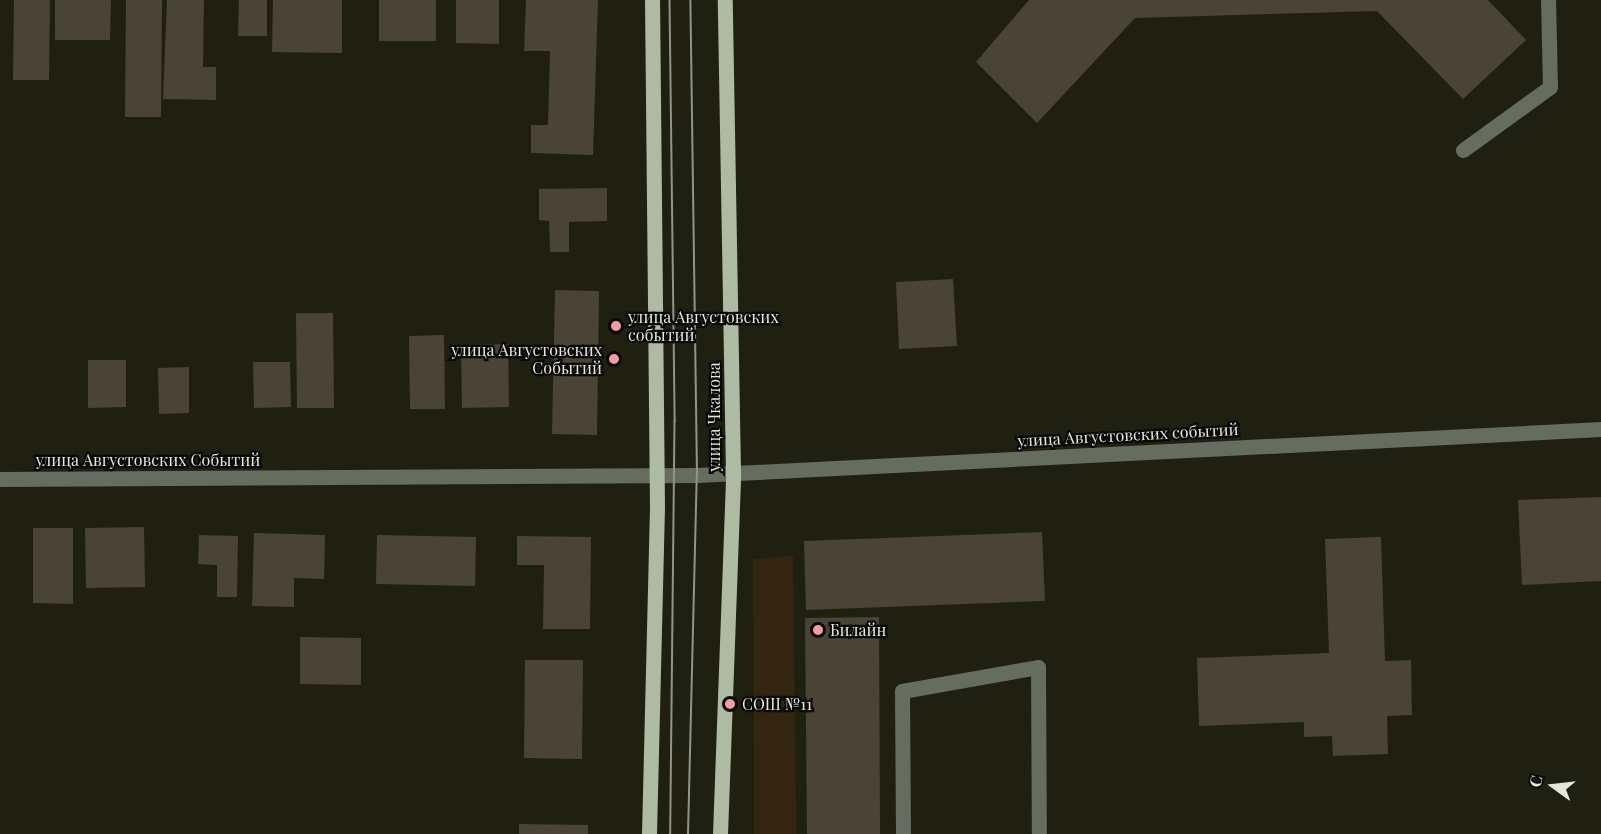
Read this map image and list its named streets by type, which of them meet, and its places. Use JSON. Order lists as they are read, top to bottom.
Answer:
{
  "streets": {
    "main road": ["улица Чкалова"],
    "street": ["улица Августовских событий", "улица Августовских Событий"]
  },
  "crossings": [
    ["улица Чкалова", "улица Августовских событий"],
    ["улица Августовских событий", "улица Августовских Событий"]
  ],
  "places": [
    "улица Августовских событий",
    "улица Августовских Событий",
    "Билайн",
    "СОШ №11"
  ],
  "north": "left"
}
